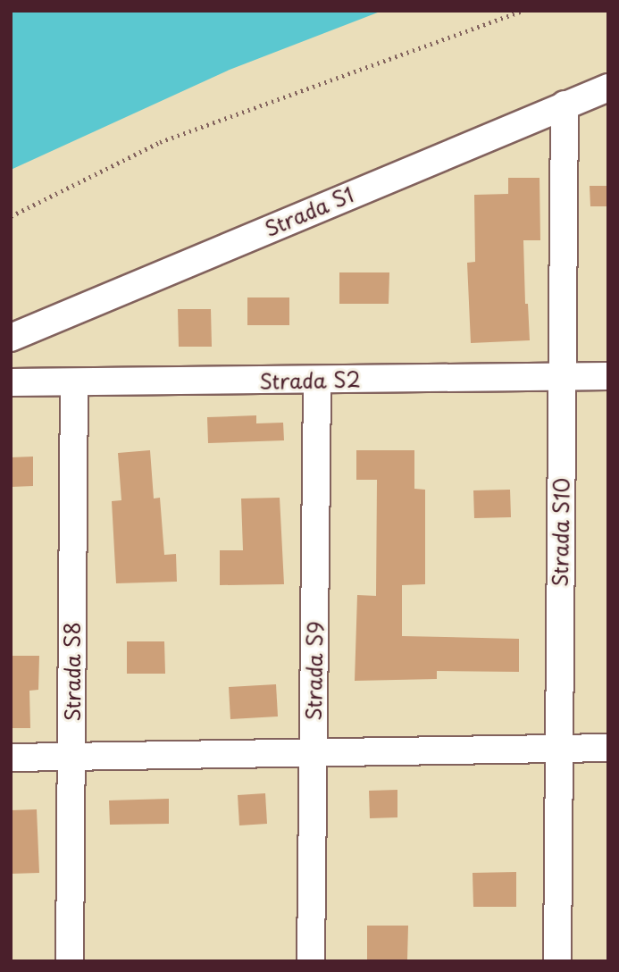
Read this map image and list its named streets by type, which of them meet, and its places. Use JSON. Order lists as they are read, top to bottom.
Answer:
{
  "streets": {
    "street": [
      "Strada S1",
      "Strada S2",
      "Strada S10",
      "Strada S9",
      "Strada S8"
    ]
  },
  "crossings": [
    ["Strada S1", "Strada S10"],
    ["Strada S2", "Strada S10"],
    ["Strada S2", "Strada S9"],
    ["Strada S2", "Strada S8"]
  ]
}
